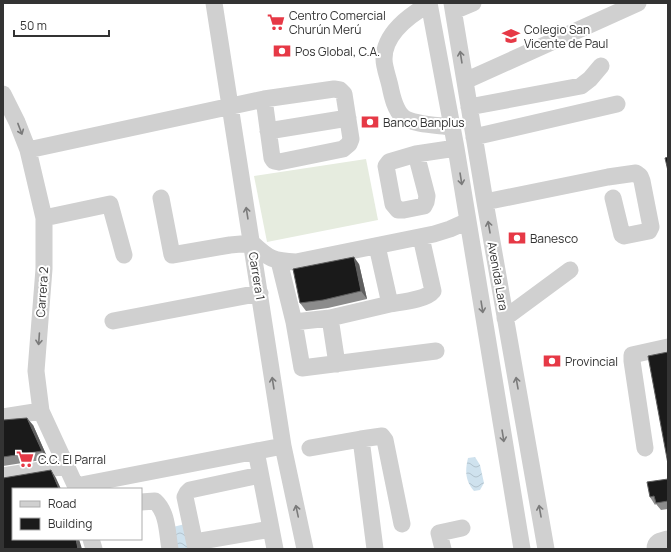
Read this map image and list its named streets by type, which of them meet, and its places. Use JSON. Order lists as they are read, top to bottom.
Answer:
{
  "streets": {
    "street": ["Carrera 1", "Avenida Lara", "Carrera 2"]
  },
  "one_way": ["Carrera 2"],
  "places": {
    "supermarket": ["Centro Comercial Churún Merú", "C.C. El Parral"],
    "school or university": ["Colegio San Vicente de Paul"],
    "bank": [
      "Pos Global, C.A.",
      "Banco Banplus",
      "Banesco",
      "Provincial"
    ]
  },
  "legend": ["Road", "Building"],
  "scale_bar": "50 m"
}
